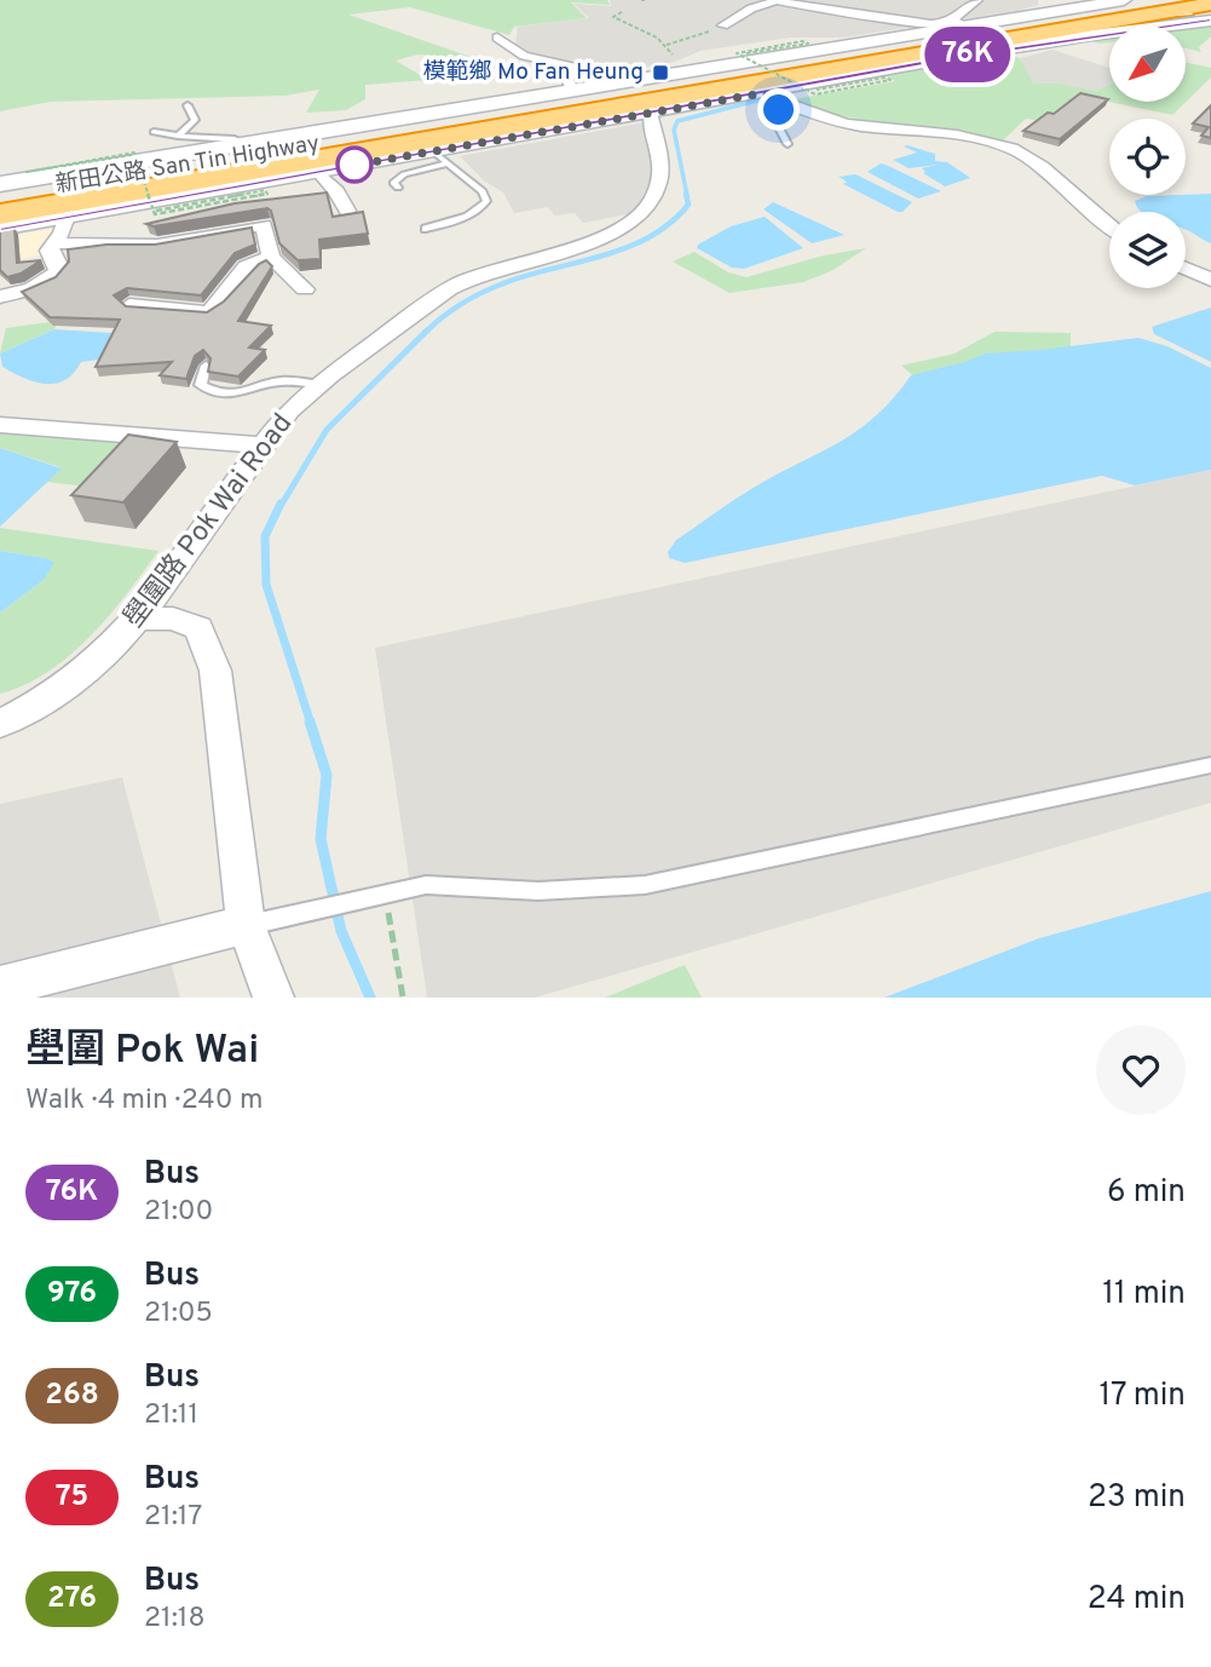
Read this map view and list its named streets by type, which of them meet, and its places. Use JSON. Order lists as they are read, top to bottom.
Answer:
{
  "streets": {
    "highway": ["新田公路 San Tin Highway"],
    "street": ["壆圍路 Pok Wai Road"]
  },
  "places": {
    "transit": ["模範鄉 Mo Fan Heung"]
  },
  "lines": ["bus line 76K"],
  "north": "bottom left",
  "page": {
    "on_map": "76K",
    "heading": ["壆圍 Pok Wai", "Walk · 4 min · 240 m"],
    "list": [
      {
        "mark": "76K",
        "name": "Bus",
        "note": "21:00",
        "value": "6 min"
      },
      {
        "mark": "976",
        "name": "Bus",
        "note": "21:05",
        "value": "11 min"
      },
      {
        "mark": "268",
        "name": "Bus",
        "note": "21:11",
        "value": "17 min"
      },
      {
        "mark": "75",
        "name": "Bus",
        "note": "21:17",
        "value": "23 min"
      },
      {
        "mark": "276",
        "name": "Bus",
        "note": "21:18",
        "value": "24 min"
      }
    ]
  }
}
